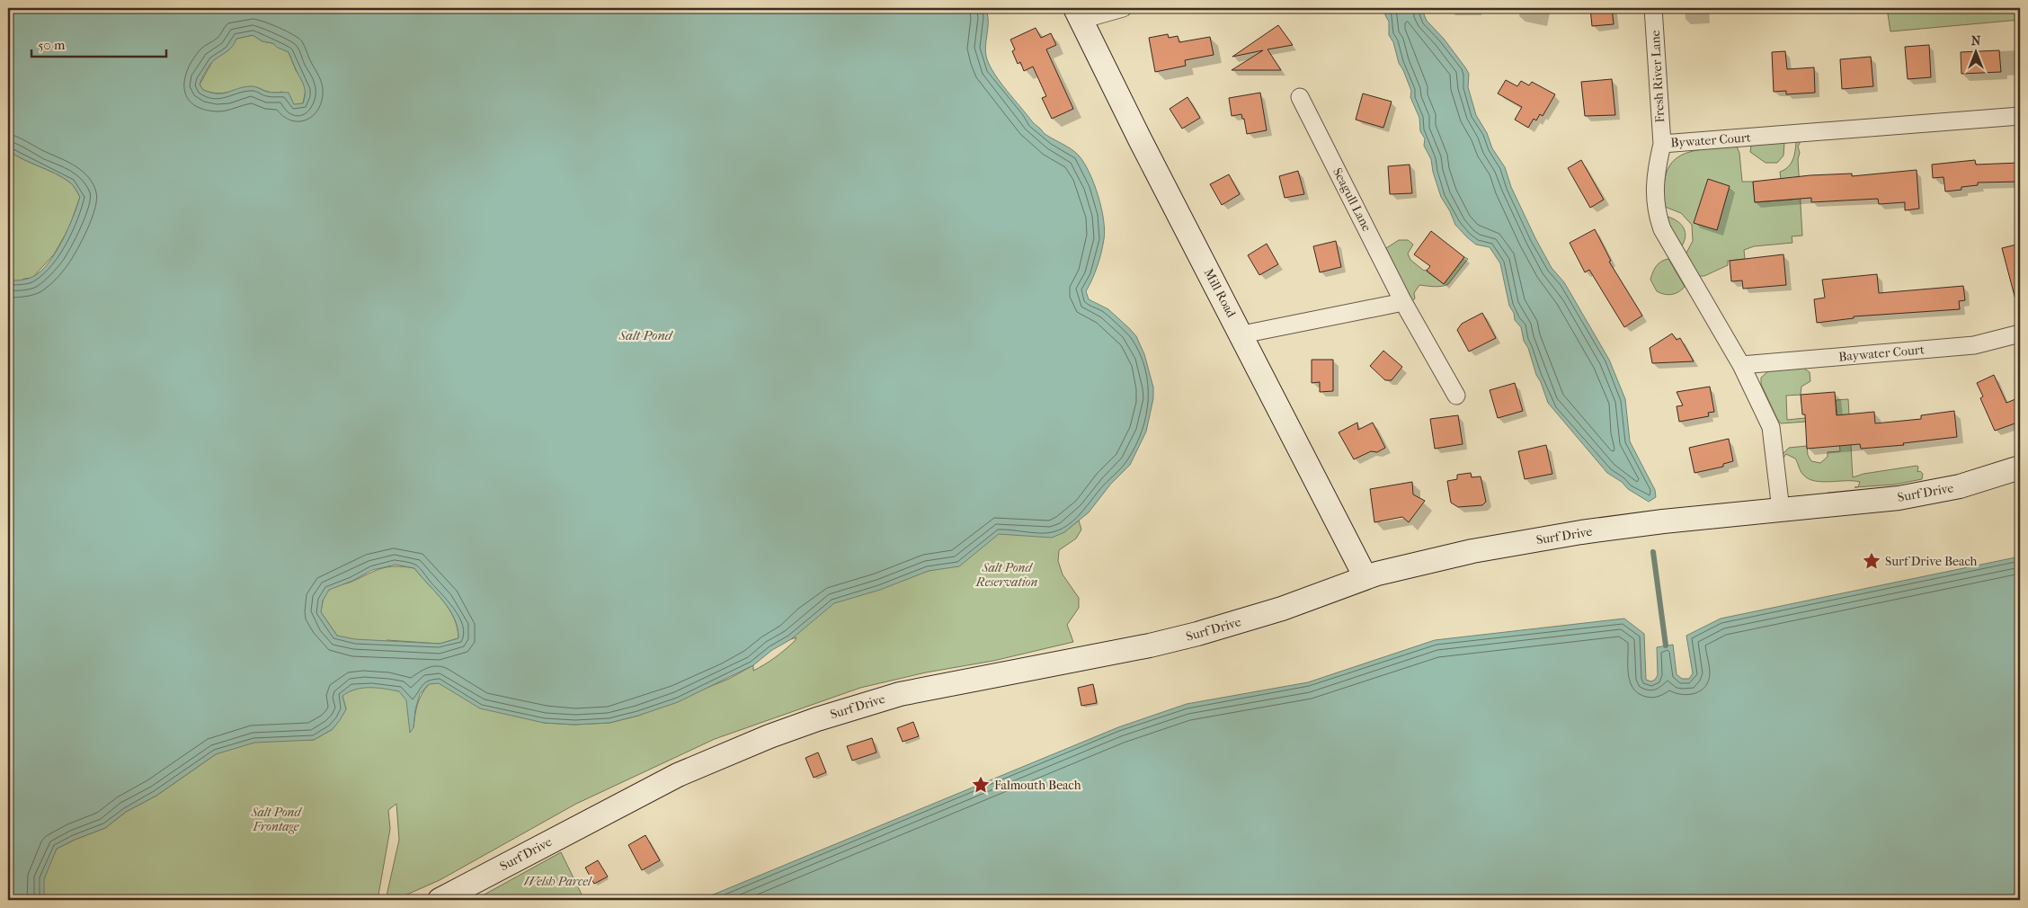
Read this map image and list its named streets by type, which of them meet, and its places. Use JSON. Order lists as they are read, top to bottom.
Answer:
{
  "streets": {
    "main road": ["Mill Road", "Surf Drive"],
    "street": [
      "Fresh River Lane",
      "Bywater Court",
      "Seagull Lane",
      "Baywater Court"
    ]
  },
  "crossings": [
    ["Fresh River Lane", "Bywater Court"],
    ["Bywater Court", "Baywater Court"],
    ["Bywater Court", "Surf Drive"],
    ["Mill Road", "Surf Drive"]
  ],
  "water": ["Salt Pond"],
  "parks": ["Salt Pond Reservation", "Salt Pond Frontage", "Welsh Parcel"],
  "places": {
    "place": ["Surf Drive Beach", "Falmouth Beach"]
  },
  "scale_bar": "50 m",
  "north": "top"
}
